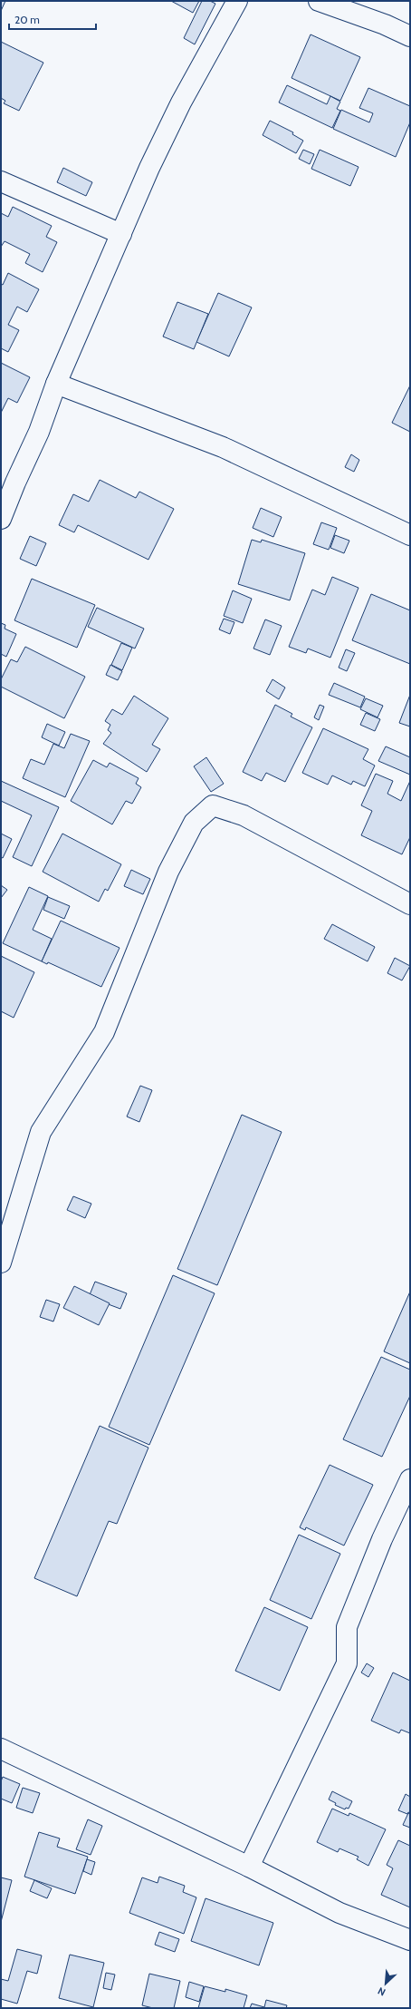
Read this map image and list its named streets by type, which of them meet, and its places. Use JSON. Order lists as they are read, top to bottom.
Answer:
{
  "scale_bar": "20 m",
  "north": "bottom left"
}
